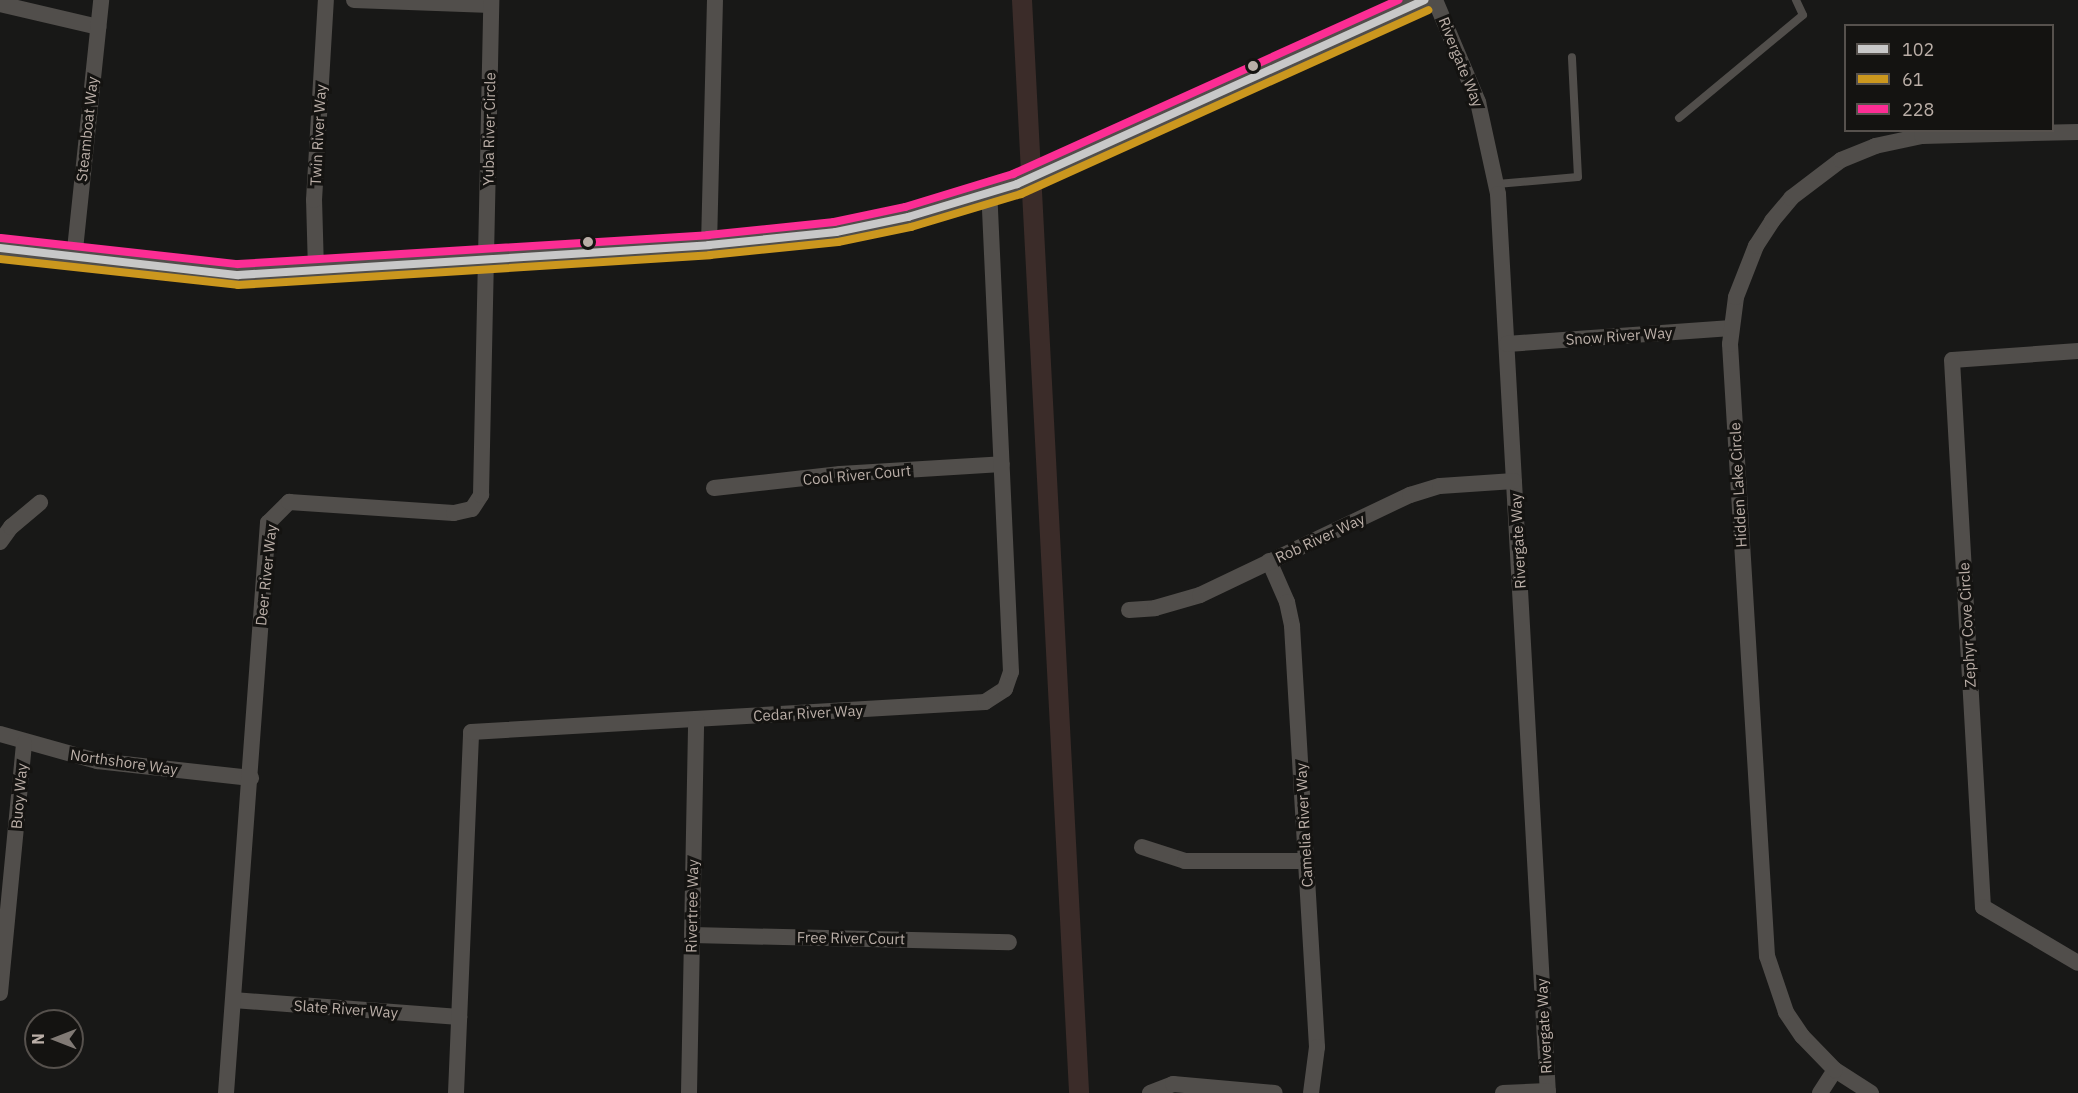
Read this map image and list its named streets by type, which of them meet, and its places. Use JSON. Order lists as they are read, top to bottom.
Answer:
{
  "streets": {
    "street": [
      "Rivergate Way",
      "Steamboat Way",
      "Yuba River Circle",
      "Twin River Way",
      "Snow River Way",
      "Cool River Court",
      "Hidden Lake Circle",
      "Rob River Way",
      "Deer River Way",
      "Zephyr Cove Circle",
      "Cedar River Way",
      "Northshore Way",
      "Buoy Way",
      "Camelia River Way",
      "Rivertree Way",
      "Free River Court",
      "Slate River Way"
    ]
  },
  "crossings": [
    ["Rivergate Way", "Snow River Way"],
    ["Rivergate Way", "Rob River Way"],
    ["Yuba River Circle", "Deer River Way"],
    ["Snow River Way", "Hidden Lake Circle"],
    ["Cool River Court", "Cedar River Way"],
    ["Rob River Way", "Camelia River Way"],
    ["Deer River Way", "Northshore Way"],
    ["Deer River Way", "Slate River Way"],
    ["Cedar River Way", "Rivertree Way"],
    ["Cedar River Way", "Slate River Way"],
    ["Northshore Way", "Buoy Way"],
    ["Rivertree Way", "Free River Court"]
  ],
  "lines": ["transit line 102", "transit line 228", "transit line 61"],
  "legend": ["102", "61", "228"],
  "north": "left"
}
